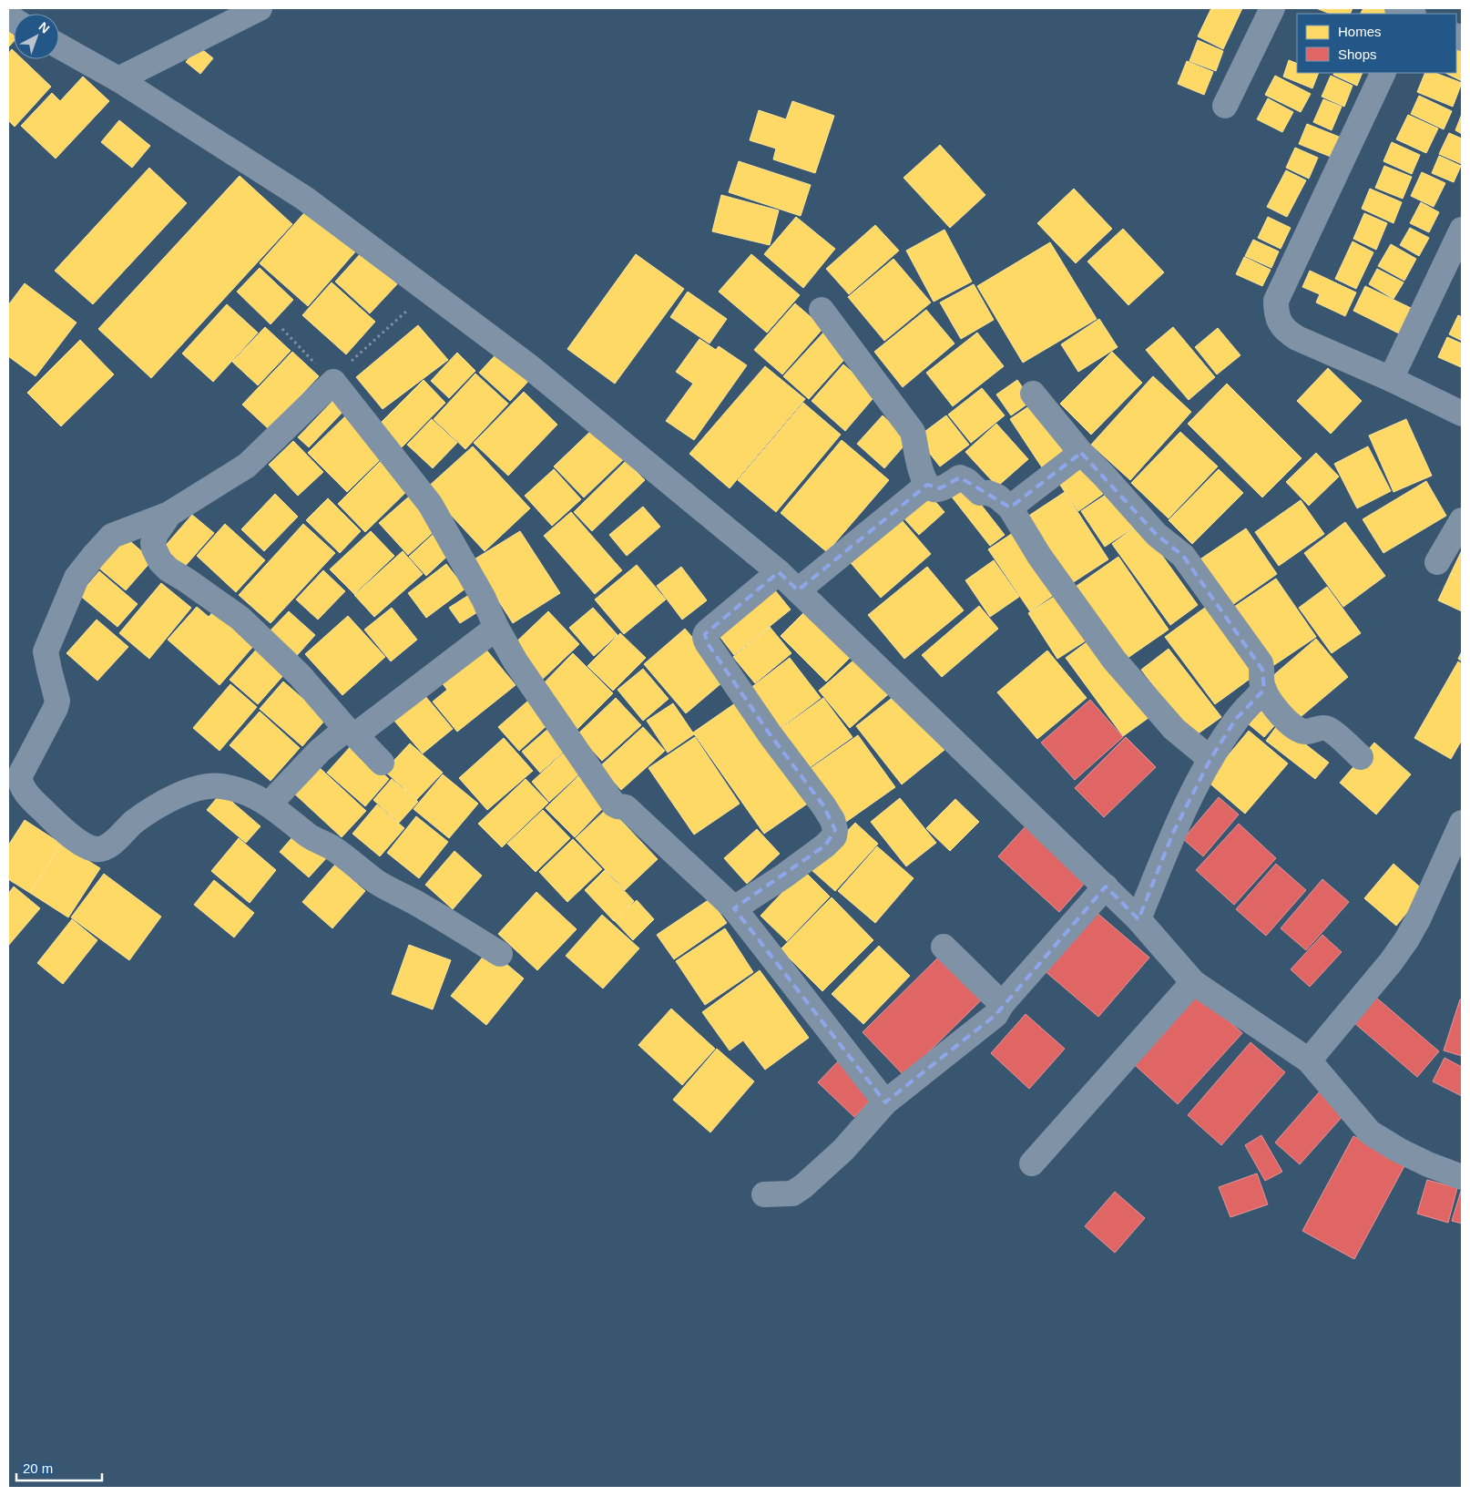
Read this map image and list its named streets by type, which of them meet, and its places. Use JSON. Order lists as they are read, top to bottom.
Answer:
{
  "legend": ["Homes", "Shops"],
  "scale_bar": "20 m",
  "north": "top right"
}
